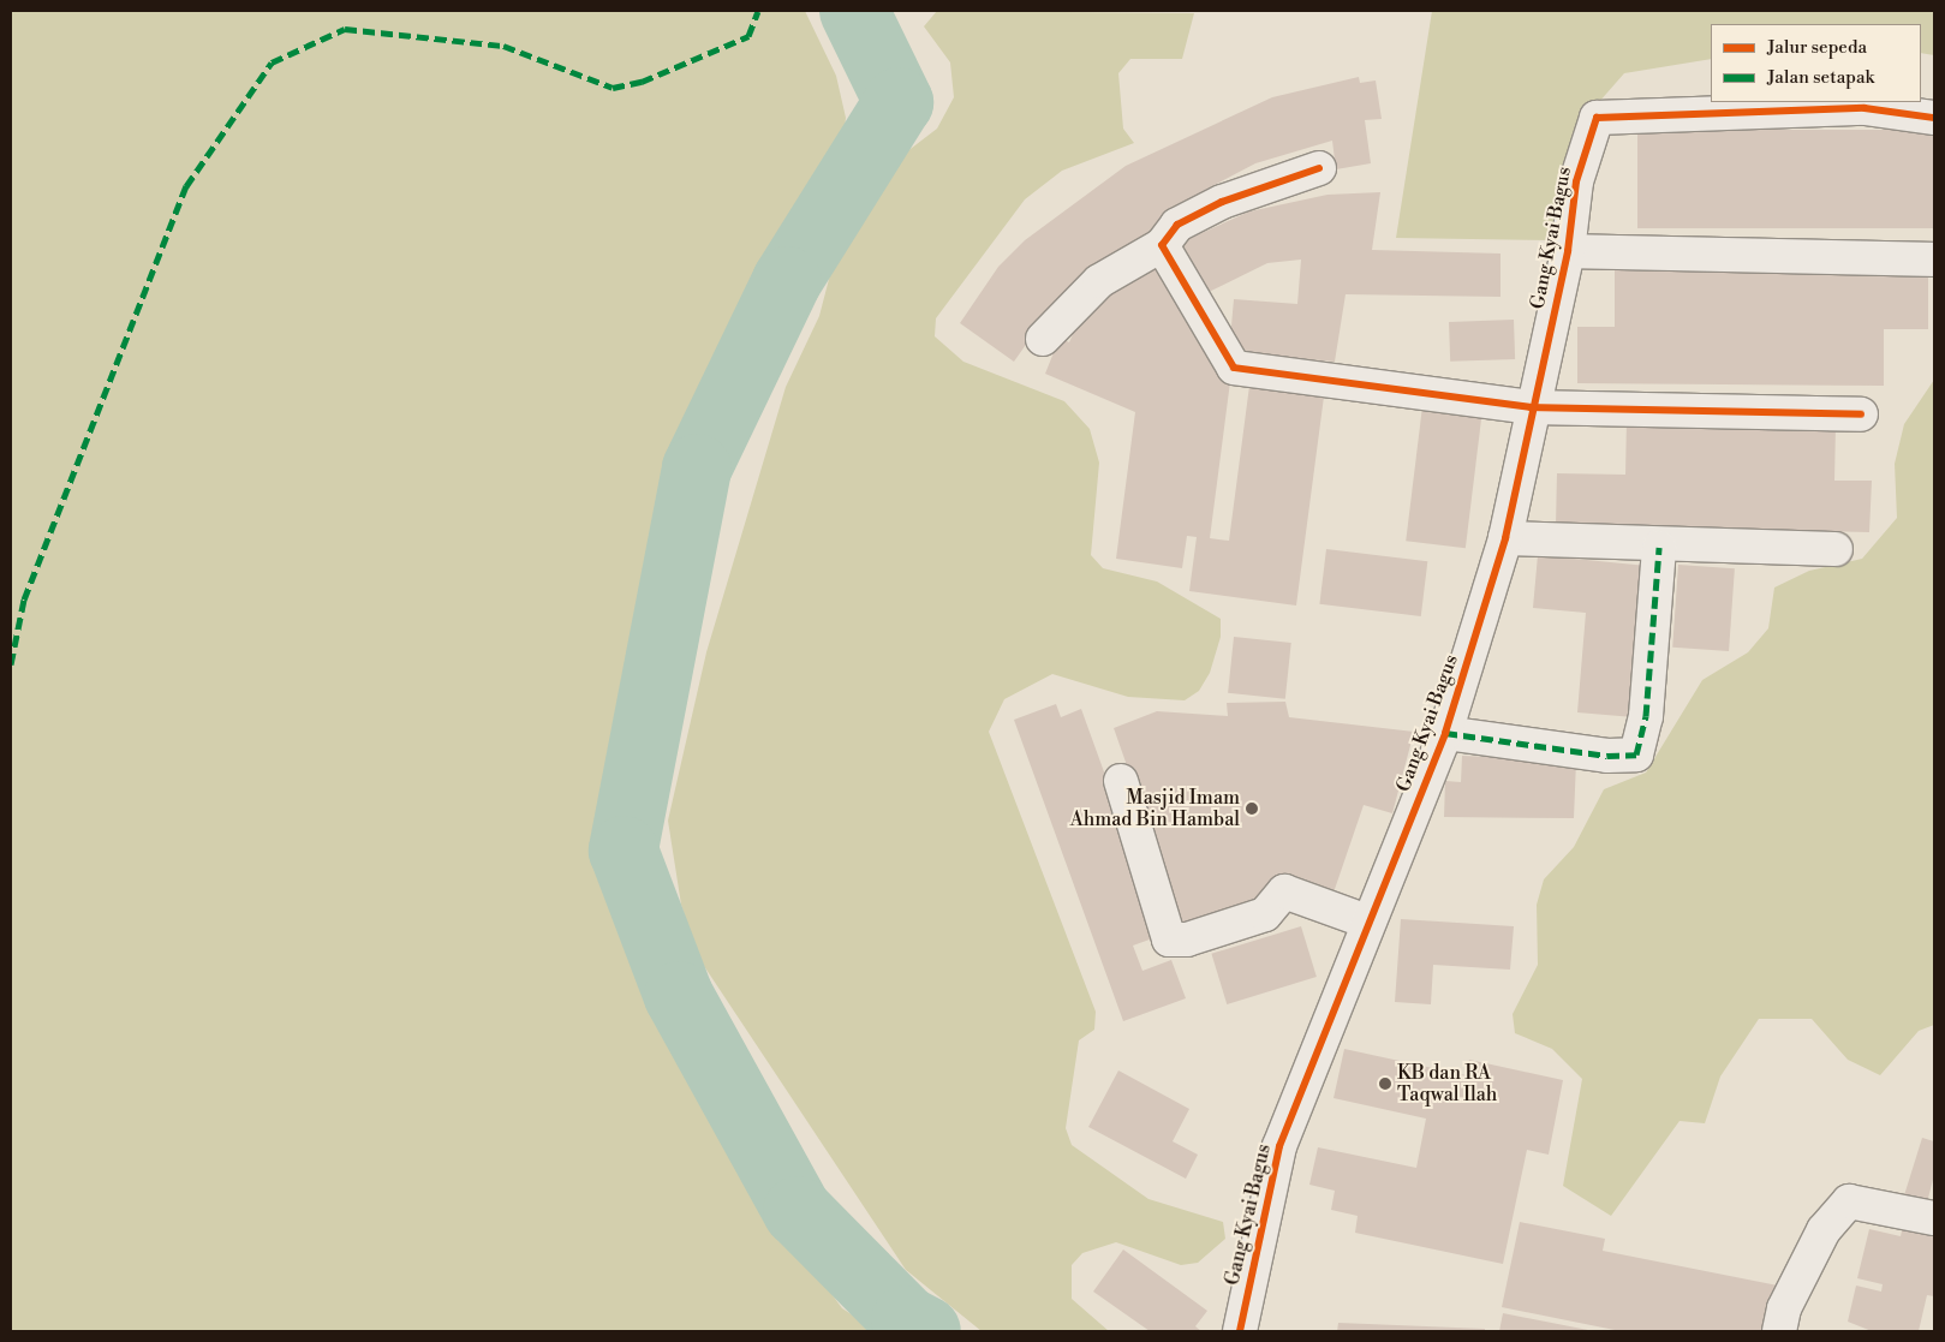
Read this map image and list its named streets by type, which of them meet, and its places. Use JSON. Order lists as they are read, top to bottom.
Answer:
{
  "streets": {
    "street": ["Gang Kyai Bagus"]
  },
  "places": ["Masjid Imam Ahmad Bin Hambal", "KB dan RA Taqwal Ilah"],
  "legend": ["Jalur sepeda", "Jalan setapak"]
}
